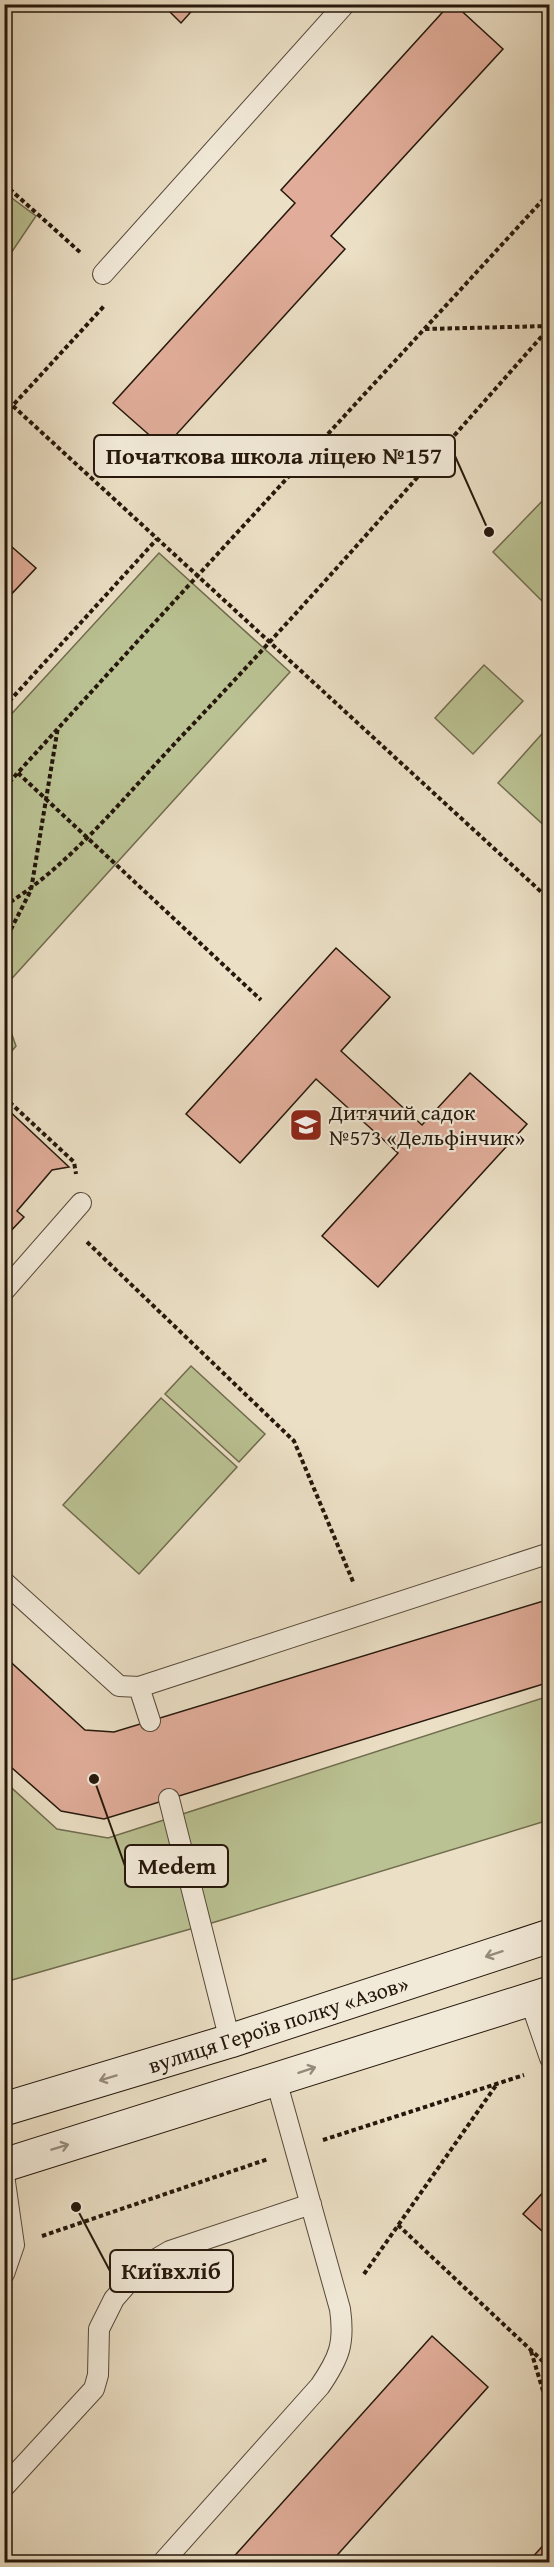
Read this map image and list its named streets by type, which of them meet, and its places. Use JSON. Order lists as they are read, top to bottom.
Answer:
{
  "streets": {
    "main road": ["вулиця Героїв полку «Азов»"]
  },
  "places": {
    "other": ["Початкова школа ліцею №157", "Medem", "Київхліб"],
    "school or university": ["Дитячий садок №573 «Дельфінчик»"]
  }
}
